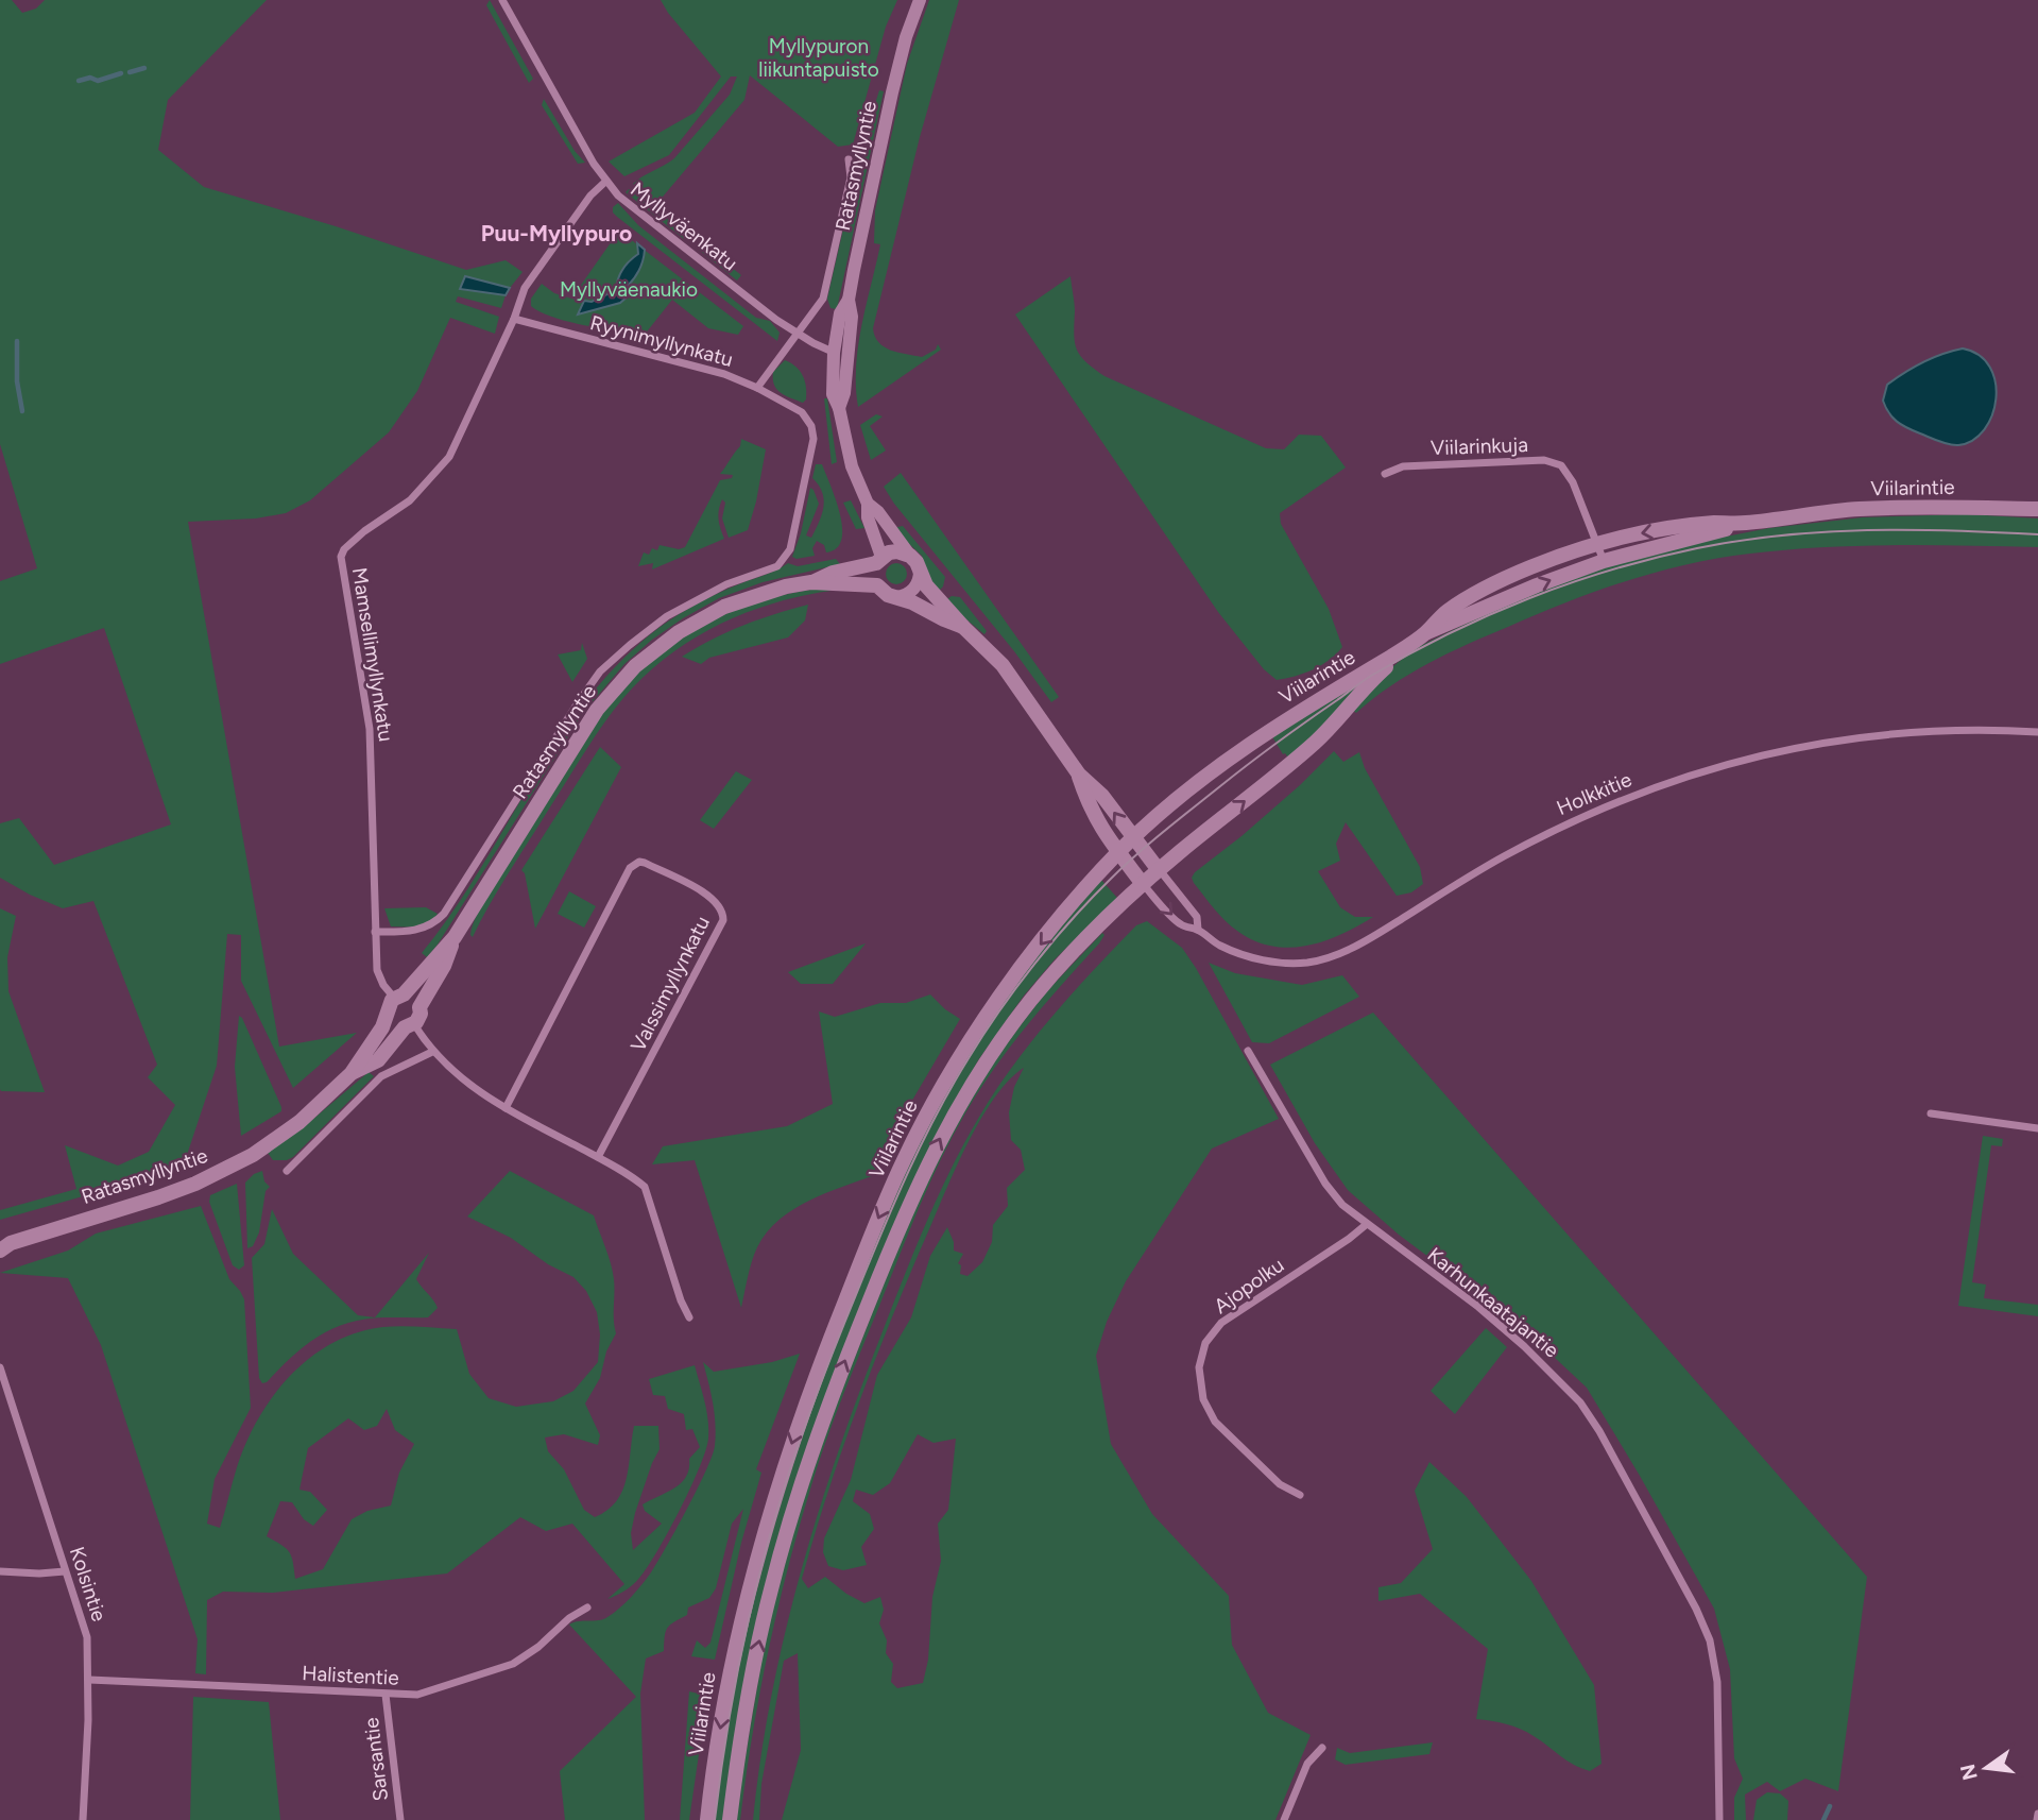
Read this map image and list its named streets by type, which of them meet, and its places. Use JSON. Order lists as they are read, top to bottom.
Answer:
{
  "streets": {
    "main road": ["Ratasmyllyntie", "Viilarintie"],
    "street": [
      "Myllyväenkatu",
      "Ryynimyllynkatu",
      "Viilarinkuja",
      "Mamsellimyllynkatu",
      "Holkkitie",
      "Valssimyllynkatu",
      "Ajopolku",
      "Karhunkaatajantie",
      "Kolsintie",
      "Halistentie",
      "Sarsantie"
    ]
  },
  "crossings": [
    ["Ratasmyllyntie", "Myllyväenkatu"],
    ["Ratasmyllyntie", "Mamsellimyllynkatu"],
    ["Myllyväenkatu", "Mamsellimyllynkatu"],
    ["Ryynimyllynkatu", "Mamsellimyllynkatu"],
    ["Viilarinkuja", "Viilarintie"],
    ["Viilarintie", "Holkkitie"],
    ["Ajopolku", "Karhunkaatajantie"],
    ["Kolsintie", "Halistentie"],
    ["Halistentie", "Sarsantie"]
  ],
  "districts": ["Puu-Myllypuro"],
  "parks": ["Myllypuron liikuntapuisto", "Myllyväenaukio"],
  "north": "left"
}
